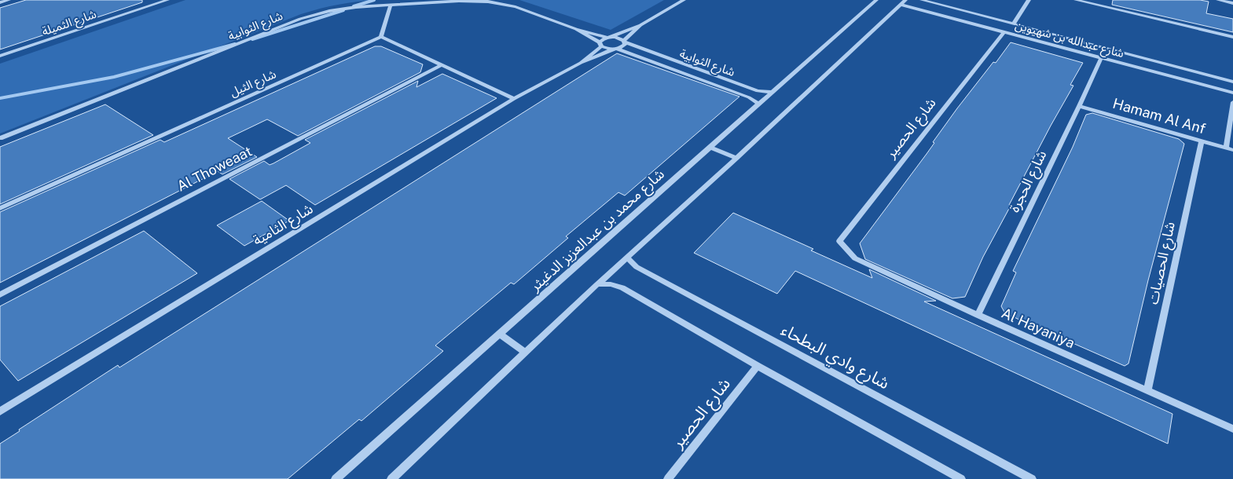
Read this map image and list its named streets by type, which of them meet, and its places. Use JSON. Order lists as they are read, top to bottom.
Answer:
{
  "streets": {
    "street": [
      "شارع الثميلة",
      "شارع الثوابية",
      "شارع عبدالله بن شهيوين",
      "شارع الثيل",
      "Hamam Al Anf",
      "شارع الحصير",
      "Al Thoweaat",
      "شارع الحجرة",
      "شارع الثامية",
      "شارع محمد بن عبدالعزيز الدغيثر",
      "شارع الحصيات",
      "Al Hayaniya",
      "شارع وادي البطحاء"
    ]
  },
  "crossings": [
    ["شارع الثوابية", "شارع محمد بن عبدالعزيز الدغيثر"],
    ["شارع عبدالله بن شهيوين", "شارع الحصير"],
    ["شارع عبدالله بن شهيوين", "شارع الحجرة"],
    ["Hamam Al Anf", "شارع الحجرة"],
    ["Hamam Al Anf", "شارع الحصيات"],
    ["شارع الحصير", "Al Hayaniya"],
    ["شارع الحجرة", "Al Hayaniya"],
    ["شارع الحصيات", "Al Hayaniya"]
  ]
}
